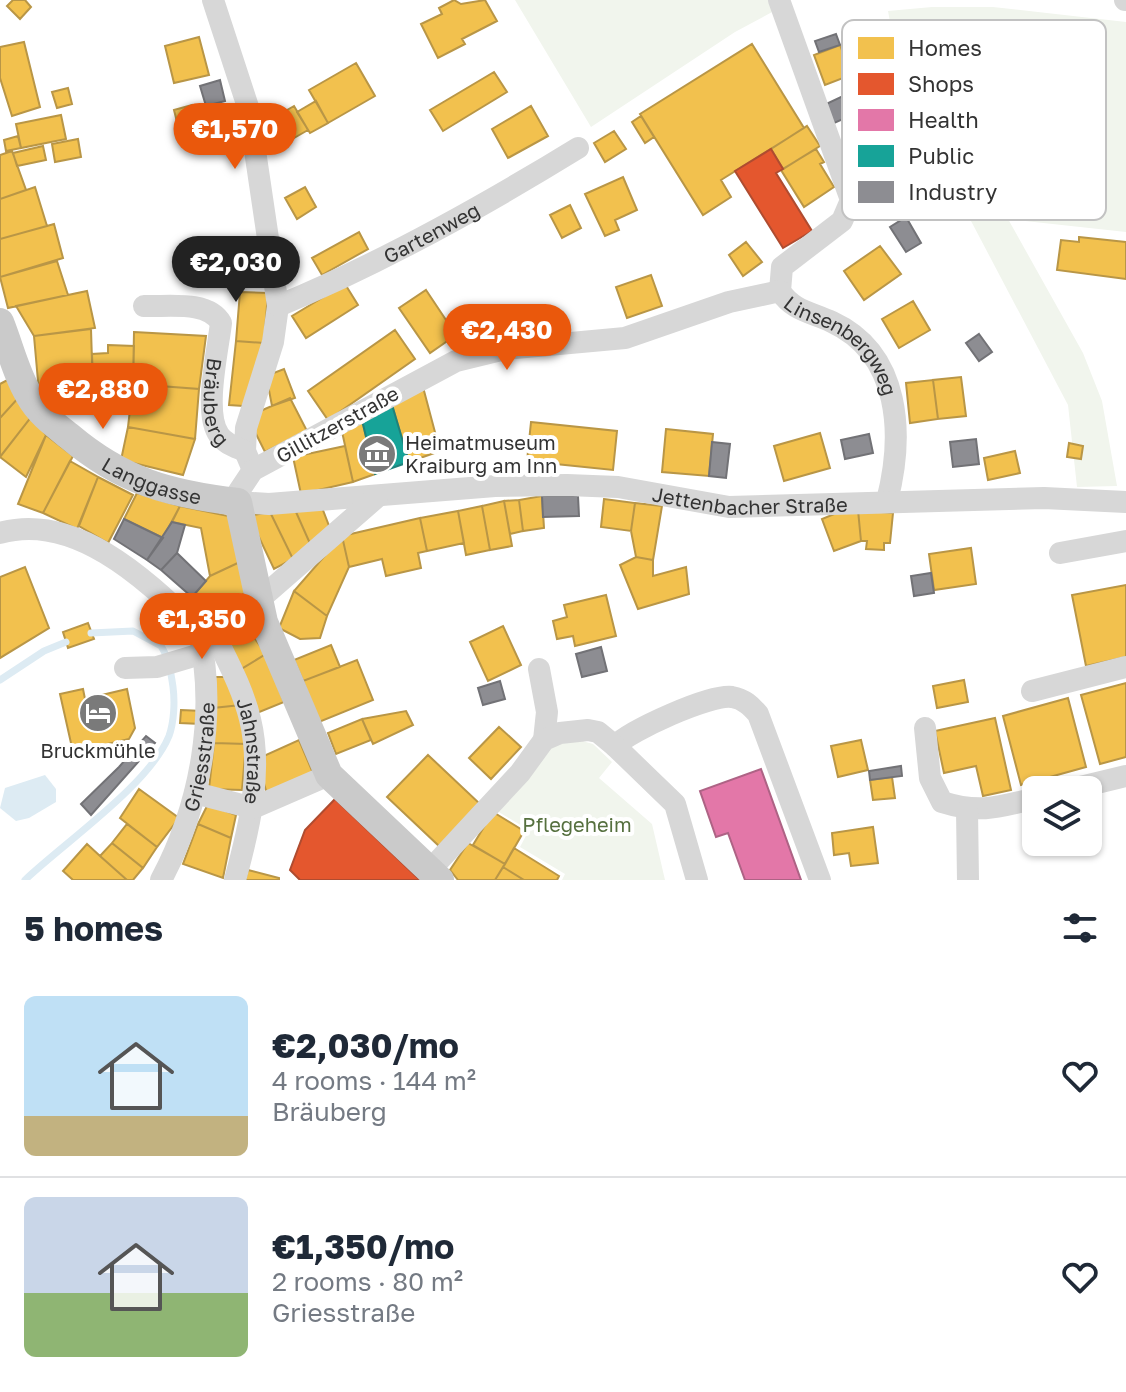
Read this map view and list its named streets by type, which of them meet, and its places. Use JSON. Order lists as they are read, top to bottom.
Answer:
{
  "streets": {
    "main road": ["Langgasse"],
    "street": [
      "Gartenweg",
      "Linsenbergweg",
      "Bräuberg",
      "Gillitzerstraße",
      "Jettenbacher Straße",
      "Jahnstraße",
      "Griesstraße"
    ]
  },
  "crossings": [
    ["Linsenbergweg", "Gillitzerstraße"],
    ["Linsenbergweg", "Jettenbacher Straße"],
    ["Bräuberg", "Gillitzerstraße"],
    ["Gillitzerstraße", "Langgasse"],
    ["Gillitzerstraße", "Jettenbacher Straße"],
    ["Langgasse", "Jettenbacher Straße"],
    ["Jahnstraße", "Griesstraße"]
  ],
  "parks": ["Pflegeheim"],
  "places": {
    "museum": ["Heimatmuseum Kraiburg am Inn"],
    "hotel": ["Bruckmühle"]
  },
  "legend": [
    "Homes",
    "Shops",
    "Health",
    "Public",
    "Industry"
  ],
  "page": {
    "price": [
      "€1,570",
      "€2,030",
      "€2,430",
      "€2,880",
      "€1,350"
    ],
    "heading": "5 homes",
    "list": [
      {
        "name": "€2,030/mo",
        "note": "4 rooms · 144 m² · Bräuberg"
      },
      {
        "name": "€1,350/mo",
        "note": "2 rooms · 80 m² · Griesstraße"
      }
    ]
  }
}
